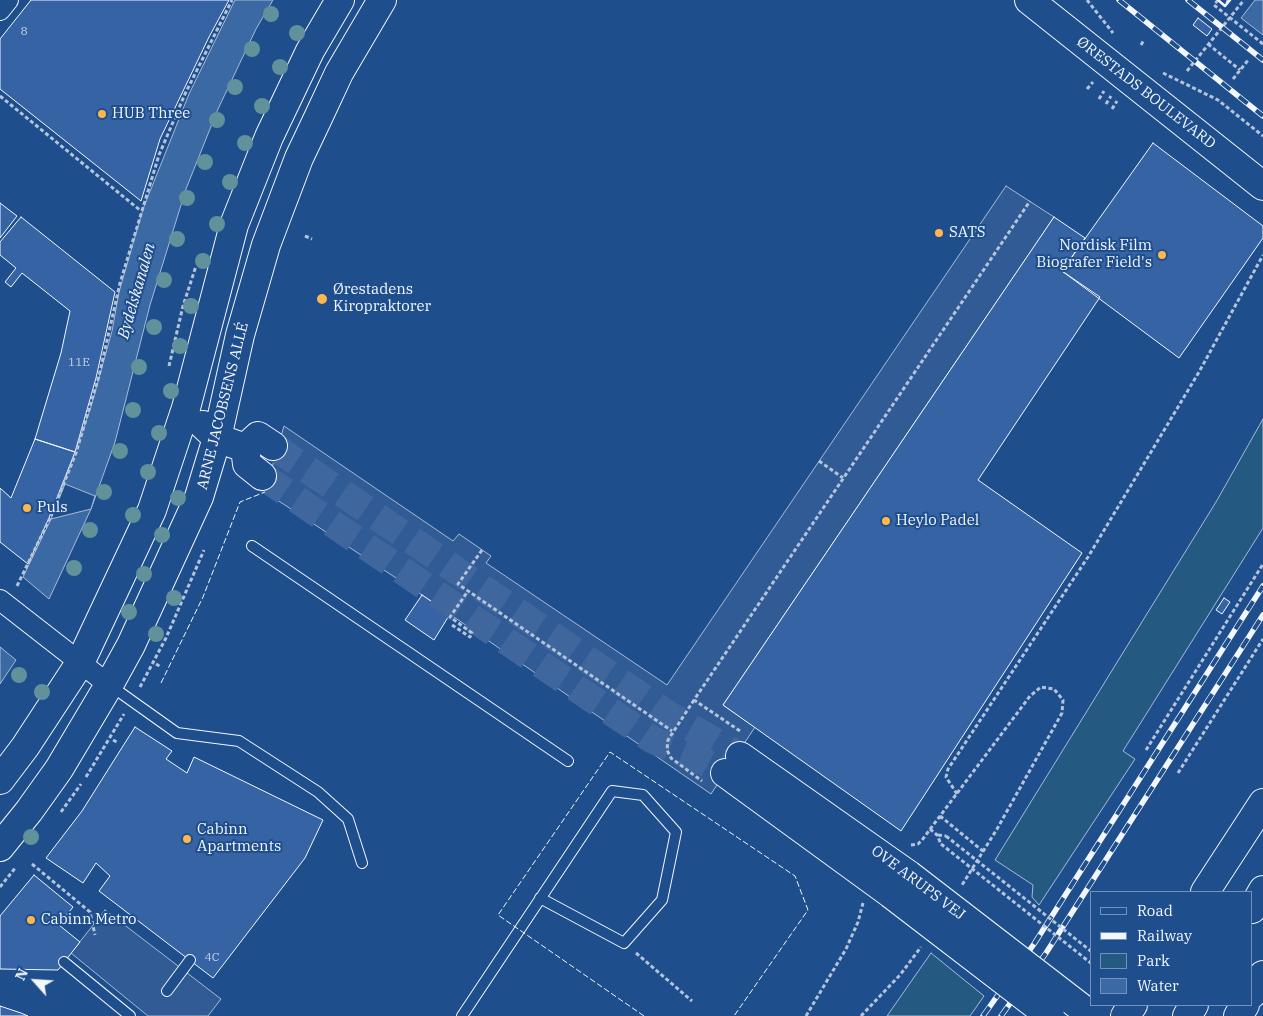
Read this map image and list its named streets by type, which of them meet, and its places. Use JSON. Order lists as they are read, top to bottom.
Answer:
{
  "streets": {
    "main road": ["ØRESTADS BOULEVARD", "ARNE JACOBSENS ALLÉ", "OVE ARUPS VEJ"]
  },
  "water": ["Bydelskanalen"],
  "places": [
    "HUB Three",
    "SATS",
    "Nordisk Film Biografer Field's",
    "Ørestadens Kiropraktorer",
    "Puls",
    "Heylo Padel",
    "Cabinn Apartments",
    "Cabinn Metro"
  ],
  "house_numbers": ["8", "11E", "4C"],
  "legend": [
    "Road",
    "Railway",
    "Park",
    "Water"
  ],
  "north": "top left"
}
